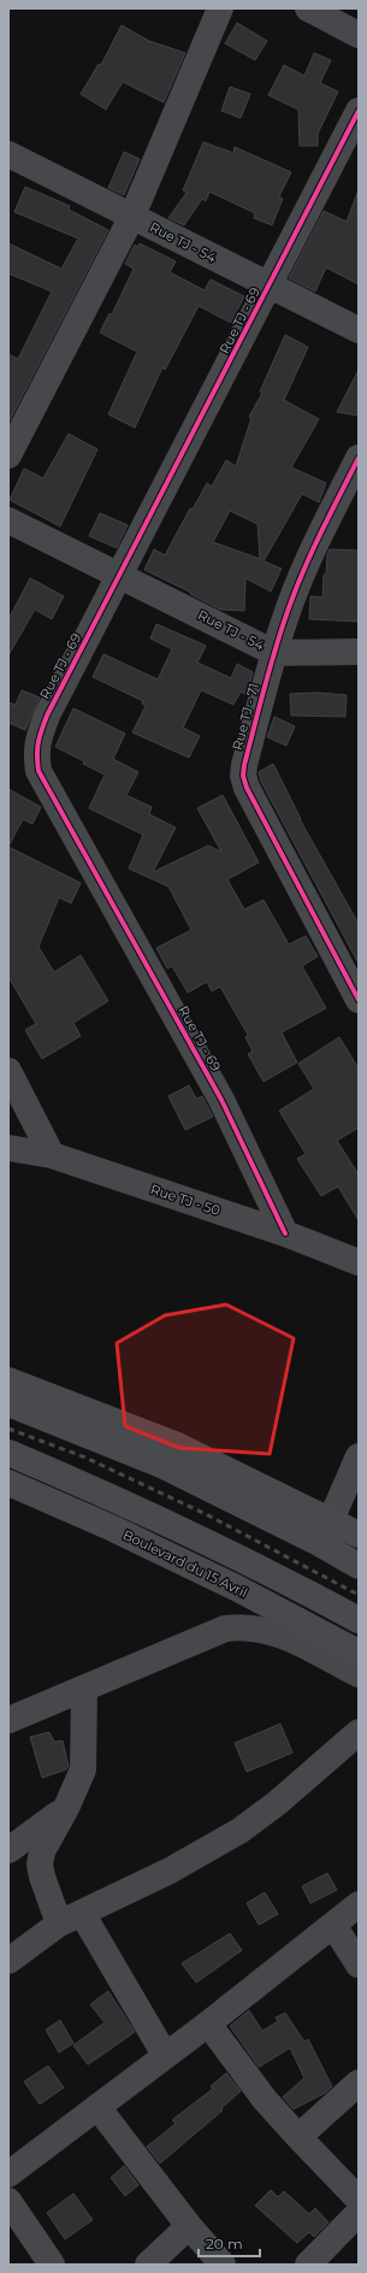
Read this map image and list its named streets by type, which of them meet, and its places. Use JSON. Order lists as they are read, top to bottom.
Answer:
{
  "streets": {
    "main road": ["Boulevard du 15 Avril"],
    "street": [
      "Rue TJ - 54",
      "Rue TJ - 69",
      "Rue TJ - 71",
      "Rue TJ - 50"
    ]
  },
  "crossings": [
    ["Rue TJ - 54", "Rue TJ - 69"],
    ["Rue TJ - 54", "Rue TJ - 71"],
    ["Rue TJ - 69", "Rue TJ - 50"]
  ],
  "scale_bar": "20 m"
}
